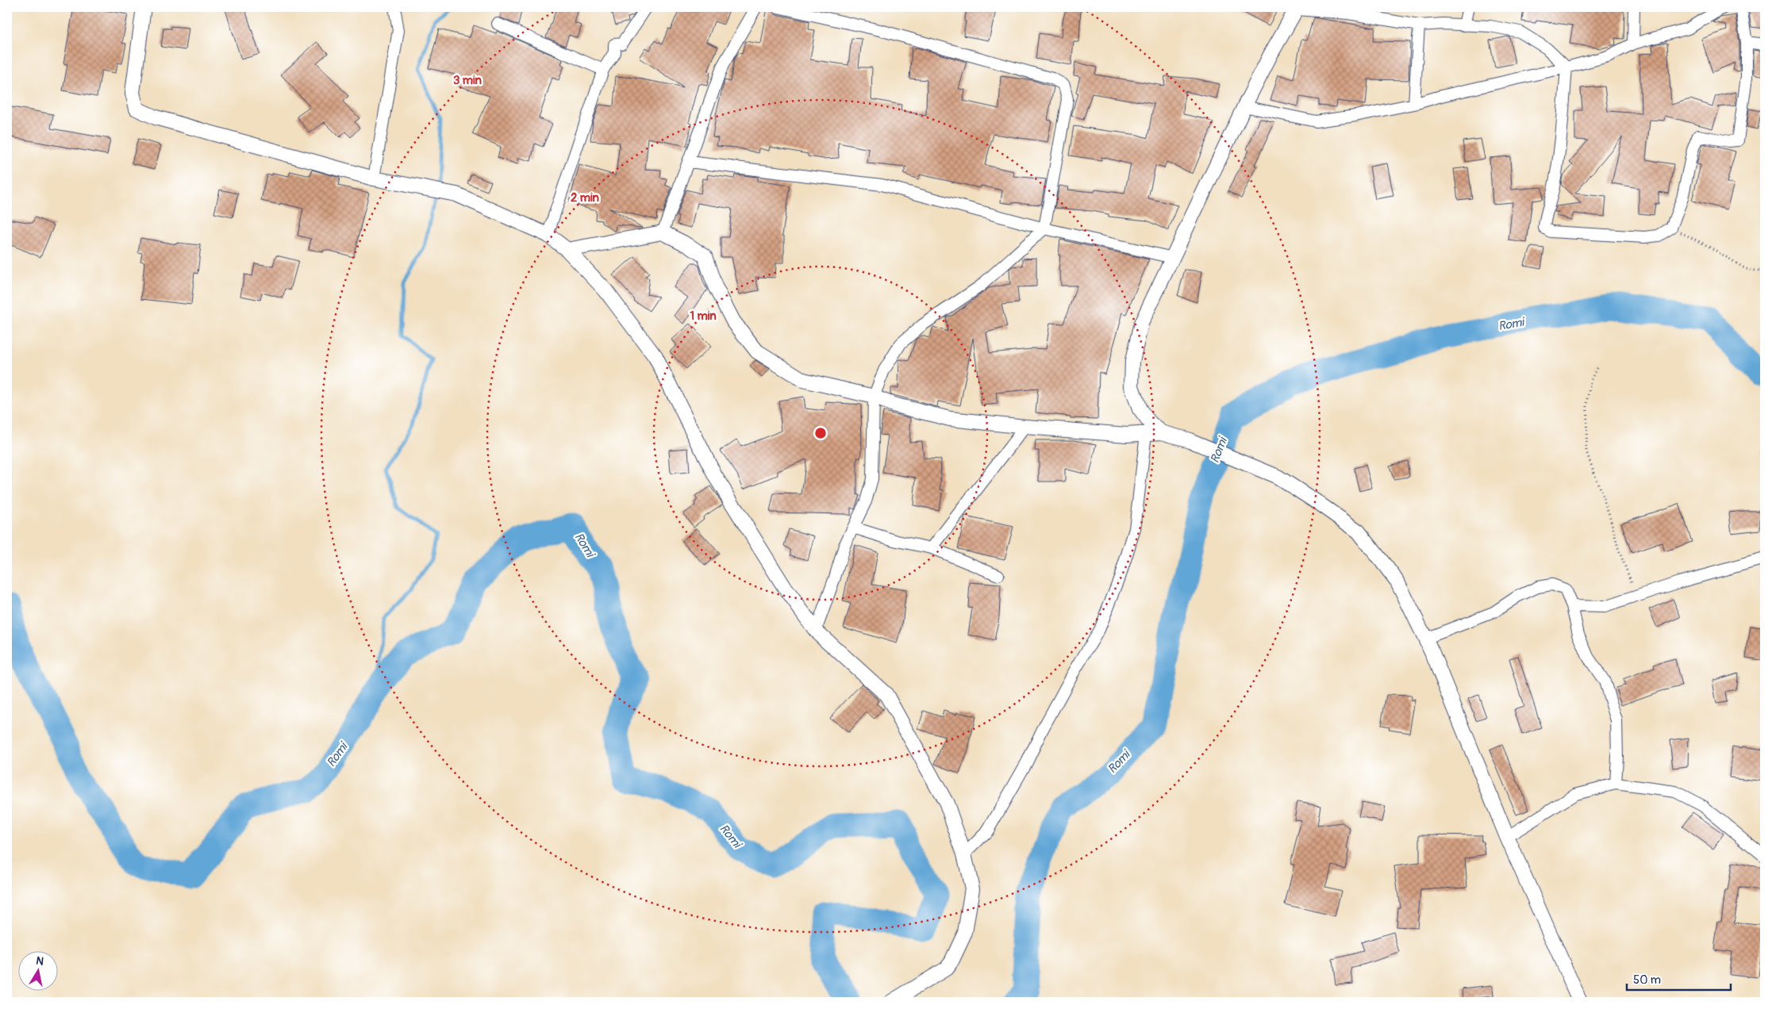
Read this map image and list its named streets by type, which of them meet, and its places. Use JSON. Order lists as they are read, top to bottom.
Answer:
{
  "water": ["Romi"],
  "scale_bar": "50 m",
  "north": "top",
  "rings": ["3 min", "2 min", "1 min"]
}
